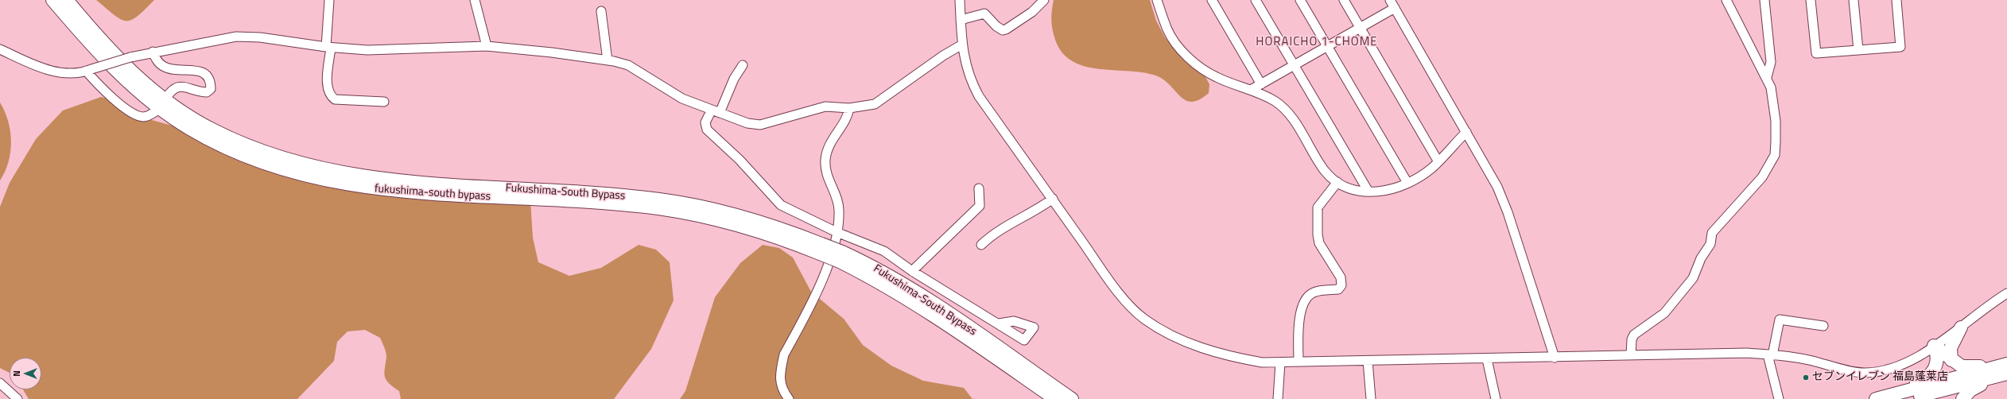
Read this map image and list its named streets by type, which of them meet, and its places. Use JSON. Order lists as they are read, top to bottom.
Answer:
{
  "streets": {
    "highway": ["Fukushima-South Bypass", "fukushima-south bypass"]
  },
  "crossings": [
    ["Fukushima-South Bypass", "fukushima-south bypass"]
  ],
  "districts": ["HORAICHO 1-CHOME"],
  "places": ["セブンイレブン 福島蓬莱店"],
  "north": "left"
}
